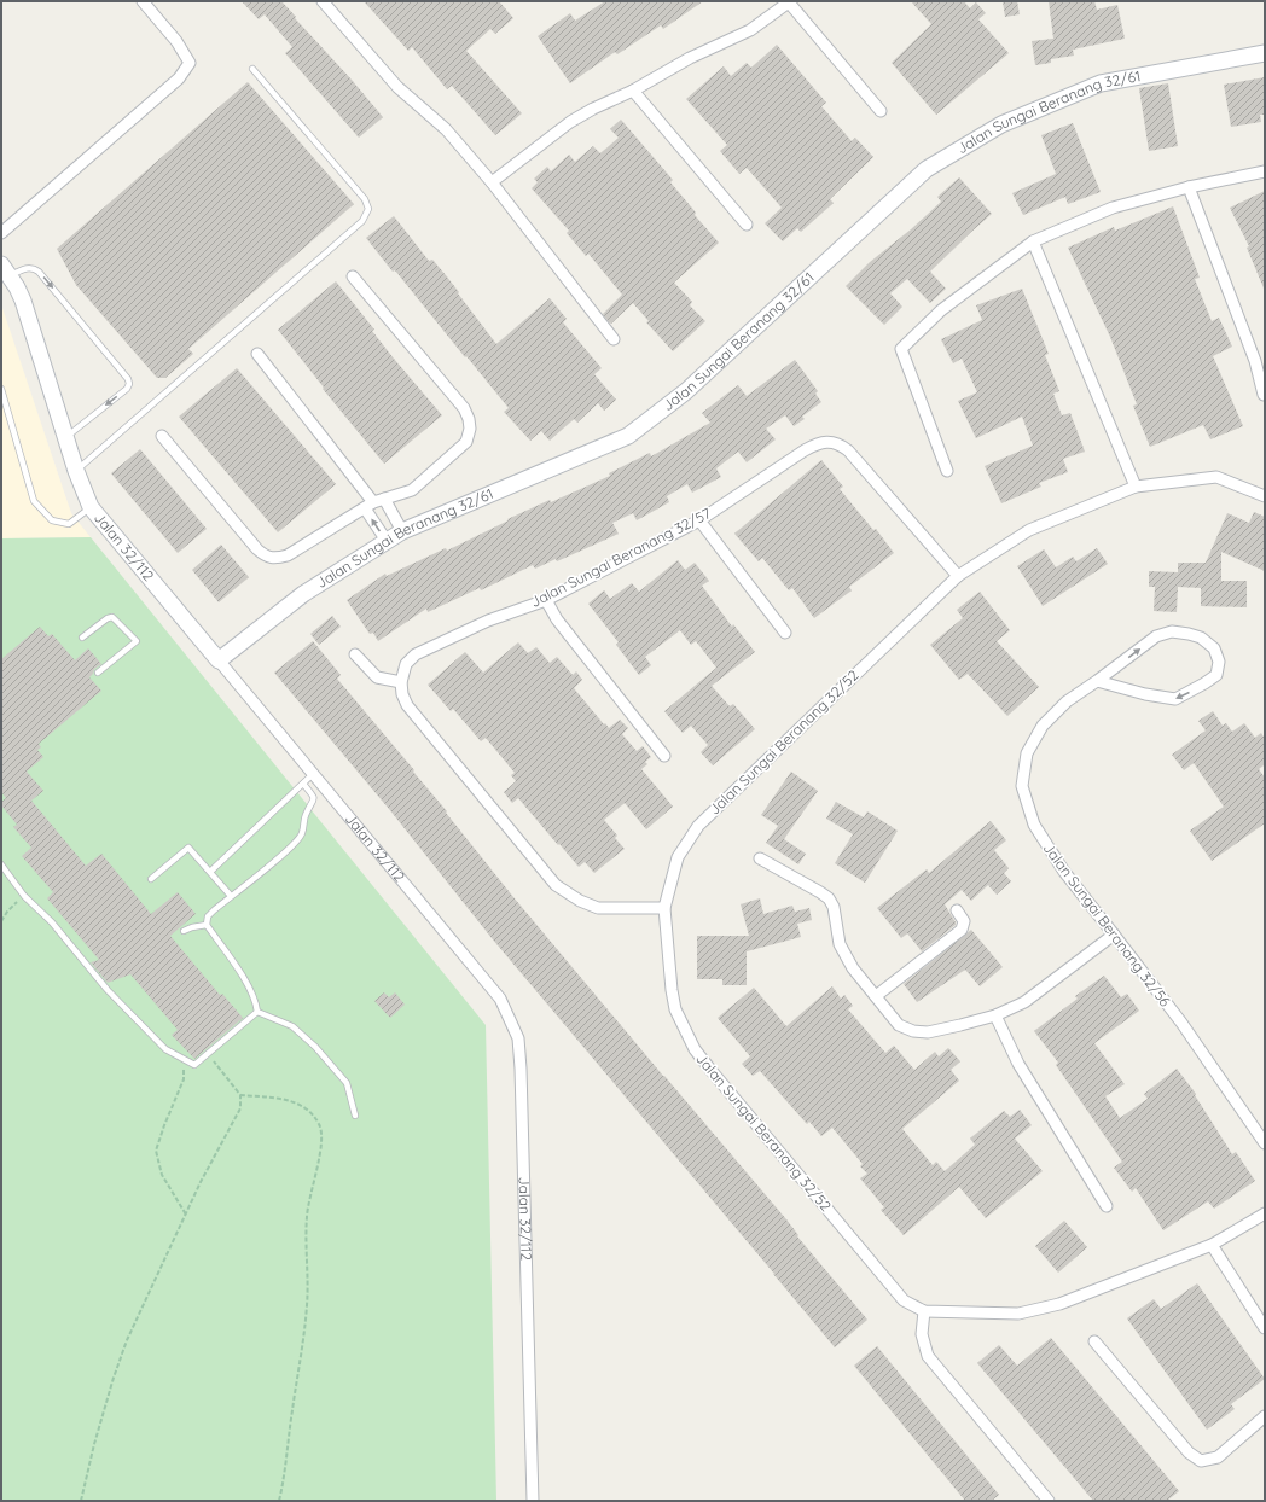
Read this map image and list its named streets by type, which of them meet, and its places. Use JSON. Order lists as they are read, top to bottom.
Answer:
{
  "streets": {
    "street": [
      "Jalan Sungai Beranang 32/61",
      "Jalan 32/112",
      "Jalan Sungai Beranang 32/57",
      "Jalan Sungai Beranang 32/52",
      "Jalan Sungai Beranang 32/56"
    ]
  },
  "crossings": [
    ["Jalan Sungai Beranang 32/61", "Jalan 32/112"],
    ["Jalan Sungai Beranang 32/57", "Jalan Sungai Beranang 32/52"]
  ]
}
